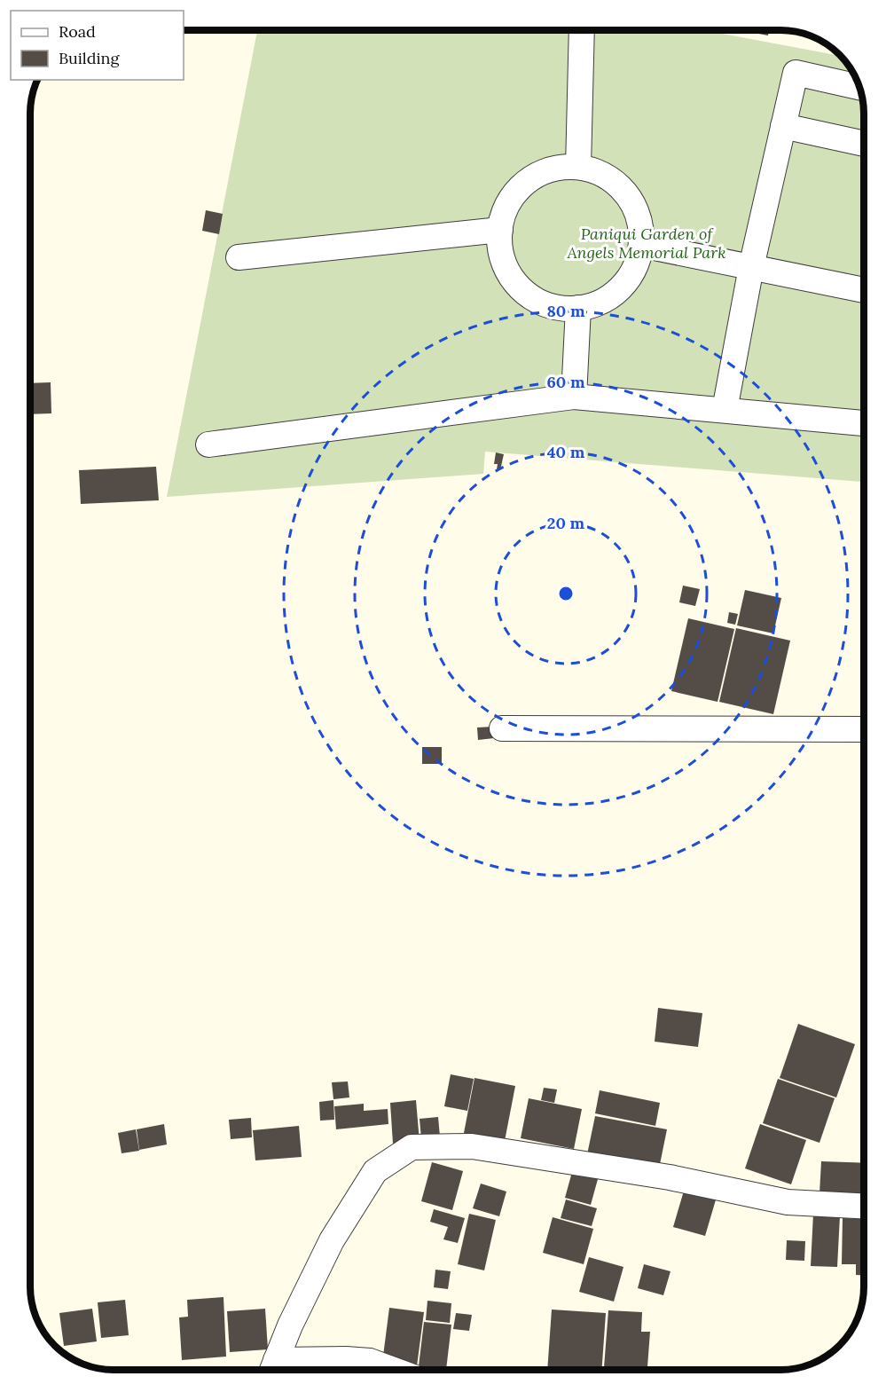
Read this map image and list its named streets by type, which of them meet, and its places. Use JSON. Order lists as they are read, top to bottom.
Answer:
{
  "parks": ["Paniqui Garden of Angels Memorial Park"],
  "legend": ["Road", "Building"],
  "rings": [
    "80 m",
    "60 m",
    "40 m",
    "20 m"
  ]
}
